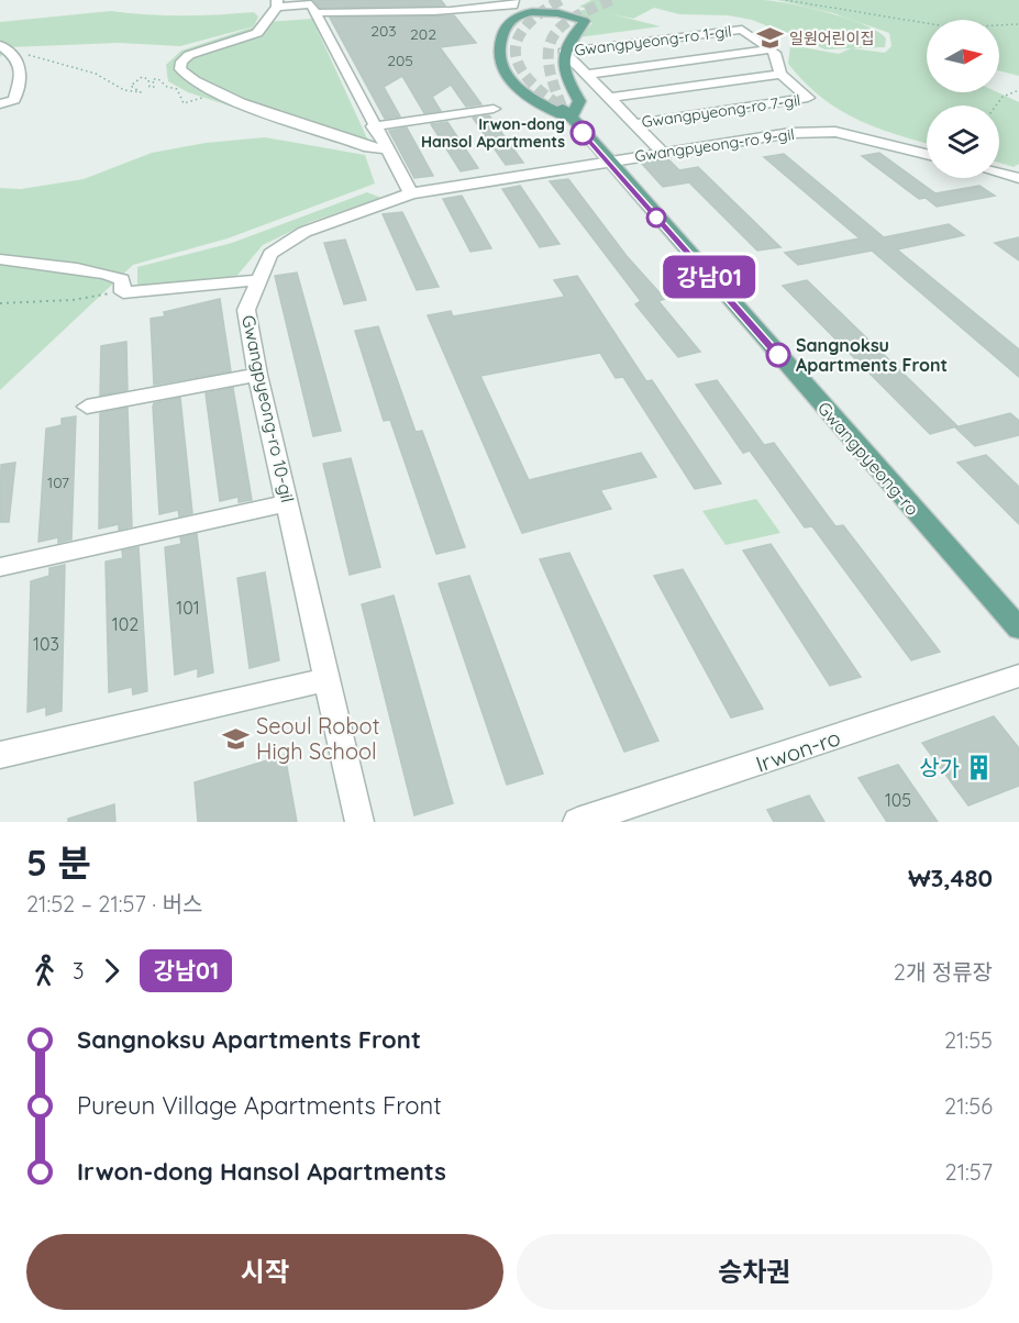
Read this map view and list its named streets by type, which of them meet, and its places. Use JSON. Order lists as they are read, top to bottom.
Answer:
{
  "streets": {
    "main road": ["Gwangpyeong-ro"],
    "street": [
      "Gwangpyeong-ro 1-gil",
      "Gwangpyeong-ro 7-gil",
      "Gwangpyeong-ro 9-gil",
      "Gwangpyeong-ro 10-gil",
      "Irwon-ro"
    ]
  },
  "crossings": [
    ["Gwangpyeong-ro 9-gil", "Gwangpyeong-ro 10-gil"],
    ["Gwangpyeong-ro 9-gil", "Gwangpyeong-ro"],
    ["Gwangpyeong-ro 10-gil", "Gwangpyeong-ro"]
  ],
  "places": {
    "school or university": ["일원어린이집", "Seoul Robot High School"],
    "other": ["Irwon-dong Hansol Apartments", "Sangnoksu Apartments Front"],
    "building": ["상가"]
  },
  "lines": ["bus line 강남01"],
  "house_numbers": [
    "203",
    "202",
    "205",
    "107",
    "101",
    "102",
    "103",
    "105"
  ],
  "north": "right",
  "page": {
    "on_map": "강남01",
    "heading": ["5 분", "21:52 – 21:57 · 버스", "₩3,480"],
    "legs": ["3", "강남01", "2개 정류장"],
    "list": [
      {
        "name": "Sangnoksu Apartments Front",
        "value": "21:55"
      },
      {
        "name": "Pureun Village Apartments Front",
        "value": "21:56"
      },
      {
        "name": "Irwon-dong Hansol Apartments",
        "value": "21:57"
      }
    ],
    "buttons": ["시작", "승차권"]
  }
}
